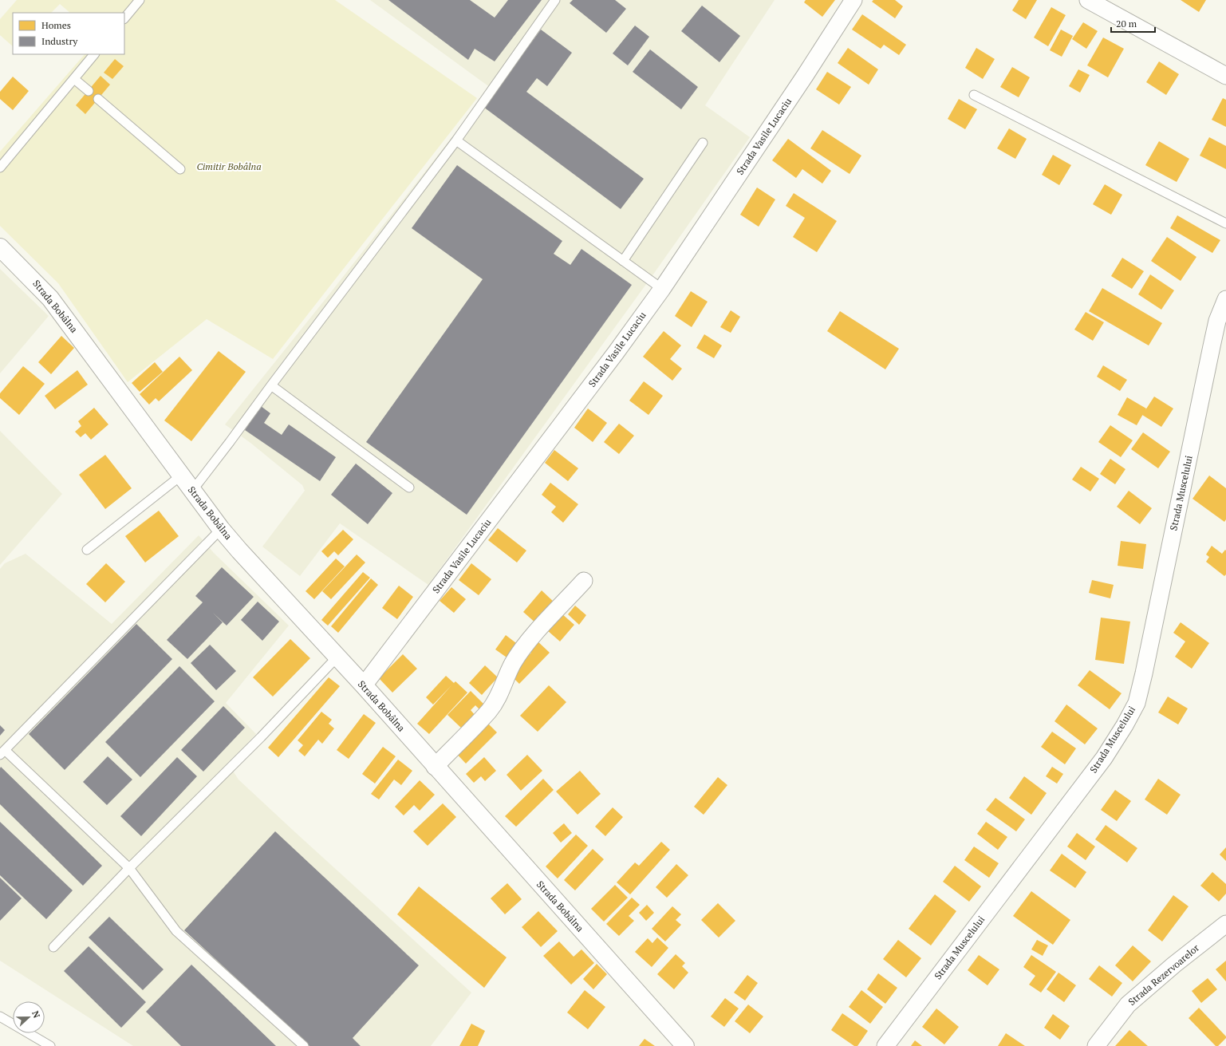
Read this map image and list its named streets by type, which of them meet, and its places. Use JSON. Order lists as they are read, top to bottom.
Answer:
{
  "streets": {
    "main road": ["Strada Bobâlna"],
    "street": ["Strada Vasile Lucaciu", "Strada Muscelului", "Strada Rezervoarelor"]
  },
  "crossings": [
    ["Strada Vasile Lucaciu", "Strada Bobâlna"]
  ],
  "parks": ["Cimitir Bobâlna"],
  "legend": ["Homes", "Industry"],
  "scale_bar": "20 m",
  "north": "right"
}
